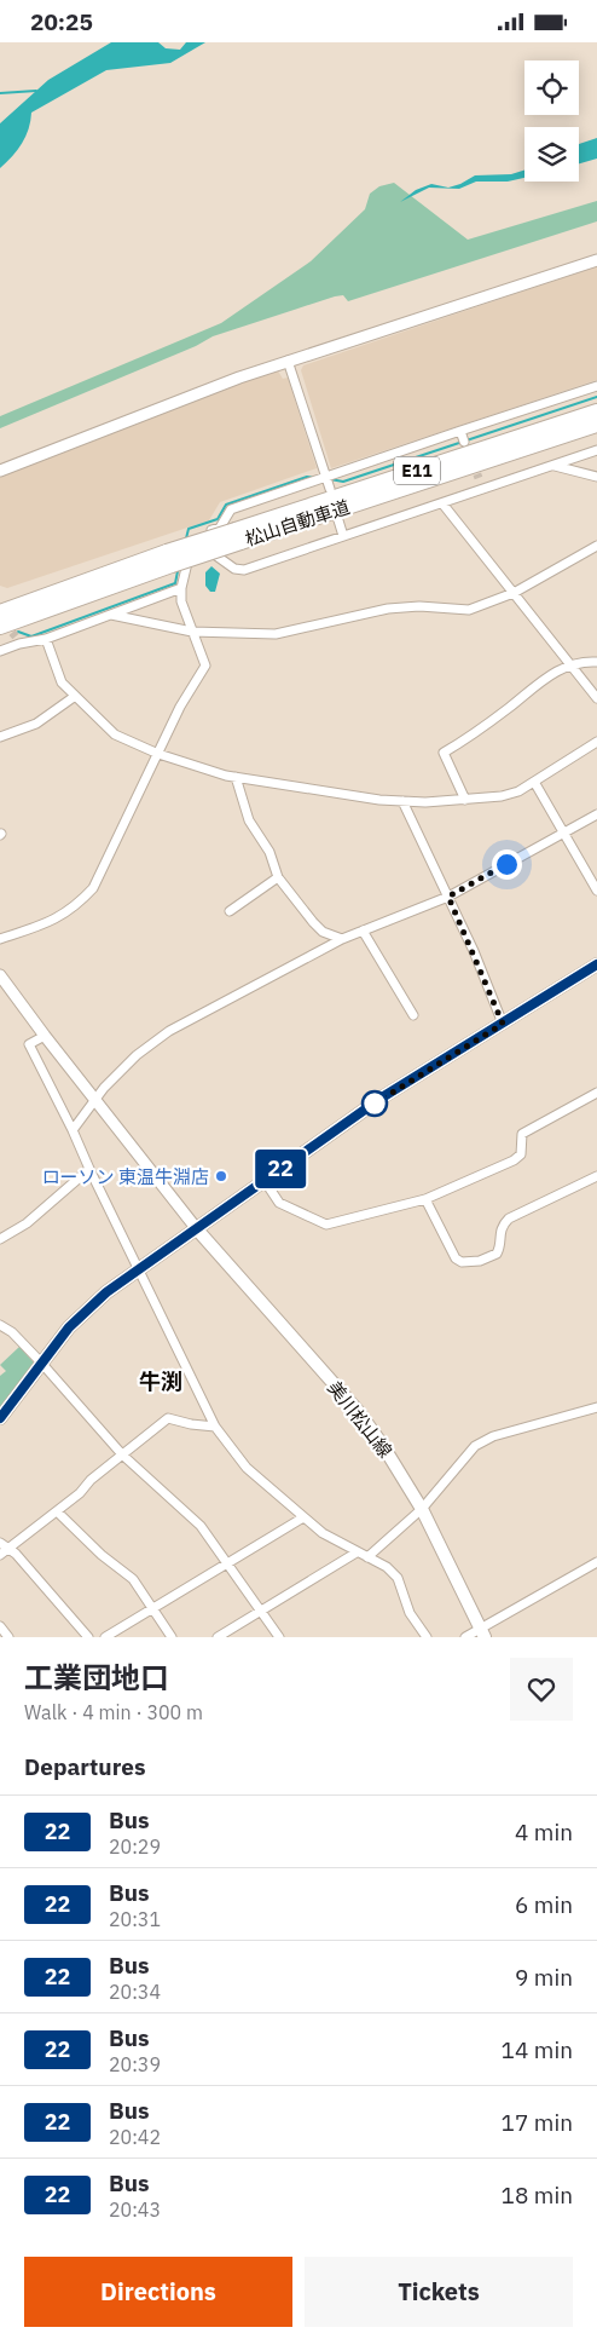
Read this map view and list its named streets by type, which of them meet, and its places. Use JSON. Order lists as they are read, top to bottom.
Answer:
{
  "streets": {
    "highway": ["E11", "松山自動車道"],
    "main road": ["美川松山線"]
  },
  "districts": ["牛渕"],
  "places": ["ローソン 東温牛淵店"],
  "lines": ["bus line 22"],
  "page": {
    "status": "20:25",
    "on_map": "22",
    "heading": [
      ["工業団地口", "Walk · 4 min · 300 m"],
      "Departures"
    ],
    "list": [
      {
        "mark": "22",
        "name": "Bus",
        "note": "20:29",
        "value": "4 min"
      },
      {
        "mark": "22",
        "name": "Bus",
        "note": "20:31",
        "value": "6 min"
      },
      {
        "mark": "22",
        "name": "Bus",
        "note": "20:34",
        "value": "9 min"
      },
      {
        "mark": "22",
        "name": "Bus",
        "note": "20:39",
        "value": "14 min"
      },
      {
        "mark": "22",
        "name": "Bus",
        "note": "20:42",
        "value": "17 min"
      },
      {
        "mark": "22",
        "name": "Bus",
        "note": "20:43",
        "value": "18 min"
      }
    ],
    "buttons": ["Directions", "Tickets"]
  }
}
